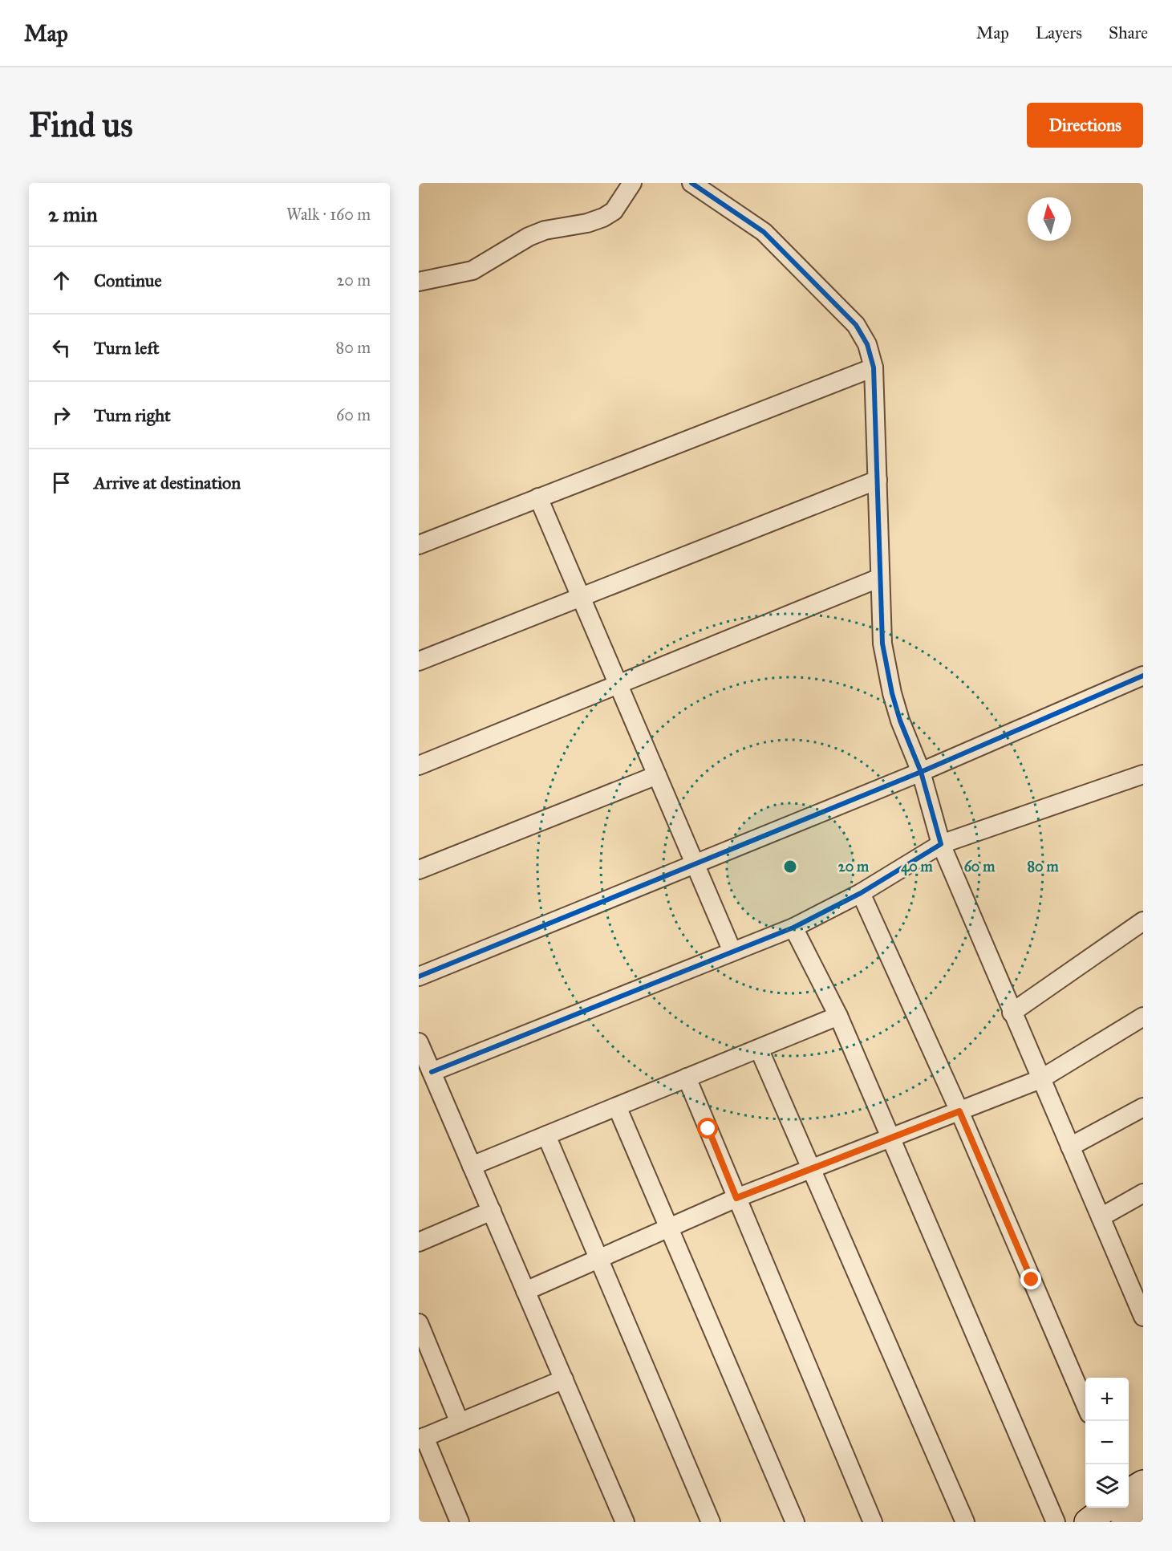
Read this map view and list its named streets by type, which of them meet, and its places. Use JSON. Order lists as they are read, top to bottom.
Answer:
{
  "north": "top",
  "page": {
    "header": "Map",
    "nav": ["Map", "Layers", "Share"],
    "buttons": "Directions",
    "title": "Find us",
    "heading": ["2 min", "Walk · 160 m"],
    "list": [
      ["Continue", "20 m"],
      ["Turn left", "80 m"],
      ["Turn right", "60 m"],
      "Arrive at destination"
    ],
    "map_buttons": ["+", "−"]
  },
  "rings": [
    "20 m",
    "40 m",
    "60 m",
    "80 m"
  ]
}
